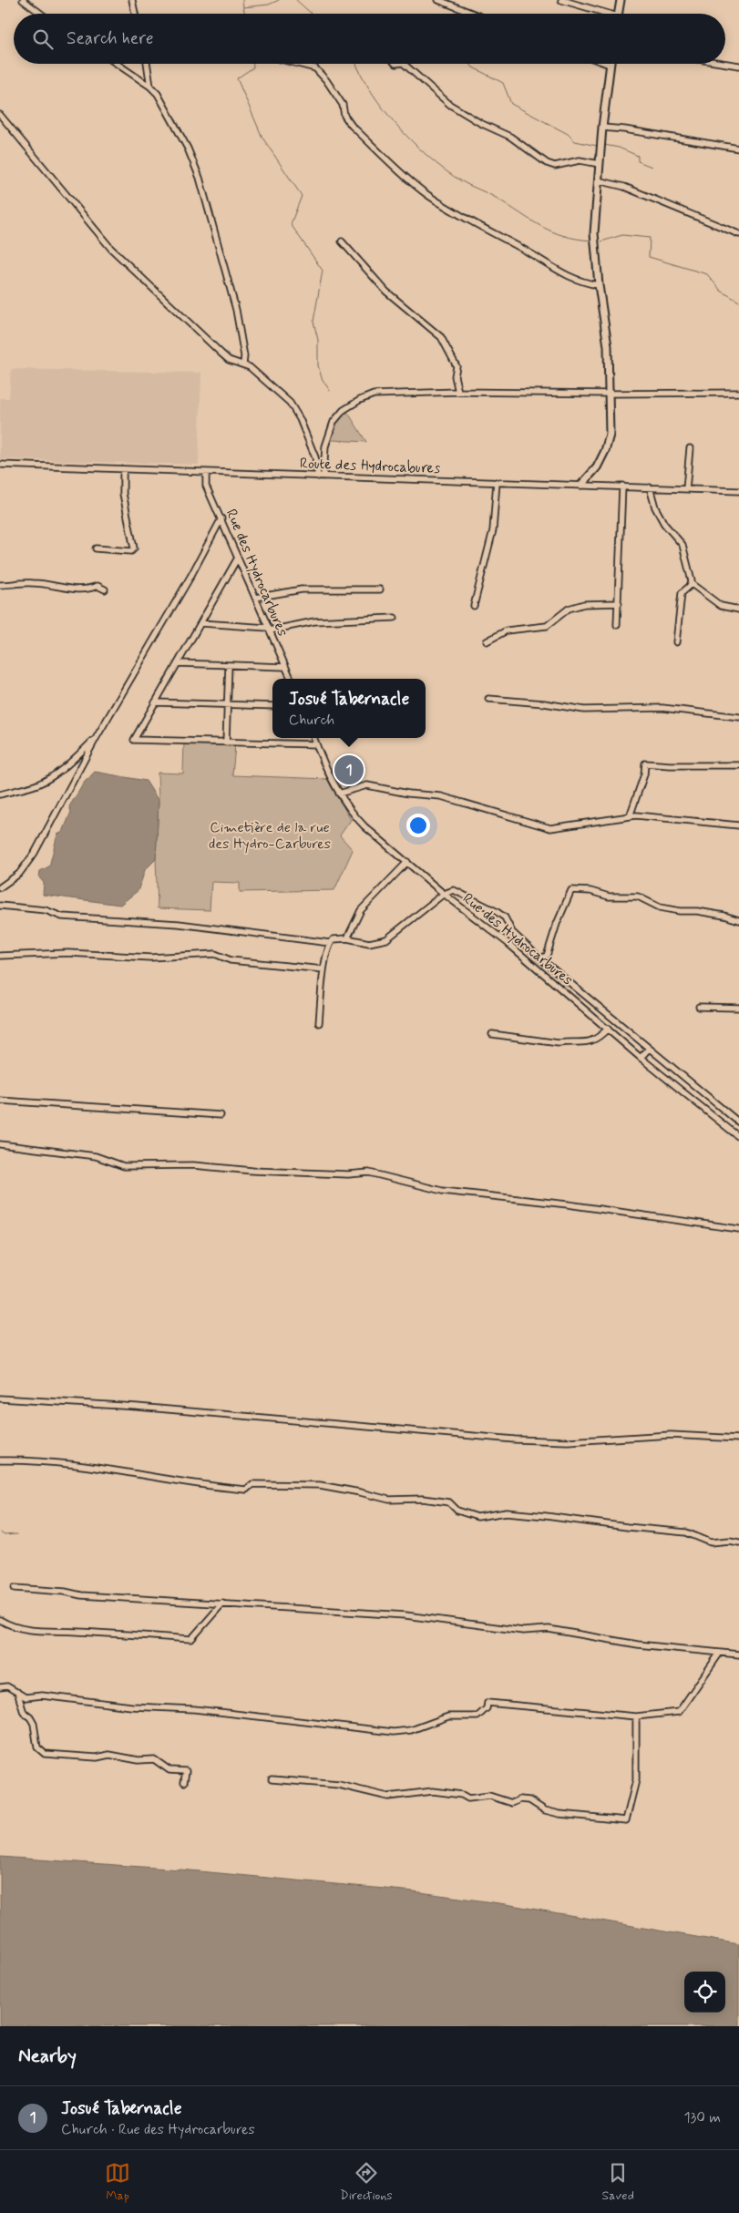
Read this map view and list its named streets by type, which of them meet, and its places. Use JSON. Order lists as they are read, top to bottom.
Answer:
{
  "streets": {
    "street": ["Route des Hydrocabures", "Rue des Hydrocarbures"]
  },
  "crossings": [
    ["Route des Hydrocabures", "Rue des Hydrocarbures"]
  ],
  "parks": ["Cimetière de la rue des Hydro-Carbures"],
  "page": {
    "search": "Search here",
    "popup": ["Josué Tabernacle", "Church"],
    "pins": "1",
    "heading": "Nearby",
    "list": [
      {
        "mark": "1",
        "name": "Josué Tabernacle",
        "note": "Church · Rue des Hydrocarbures",
        "value": "130 m"
      }
    ],
    "nav": ["Map", "Directions", "Saved"]
  }
}
